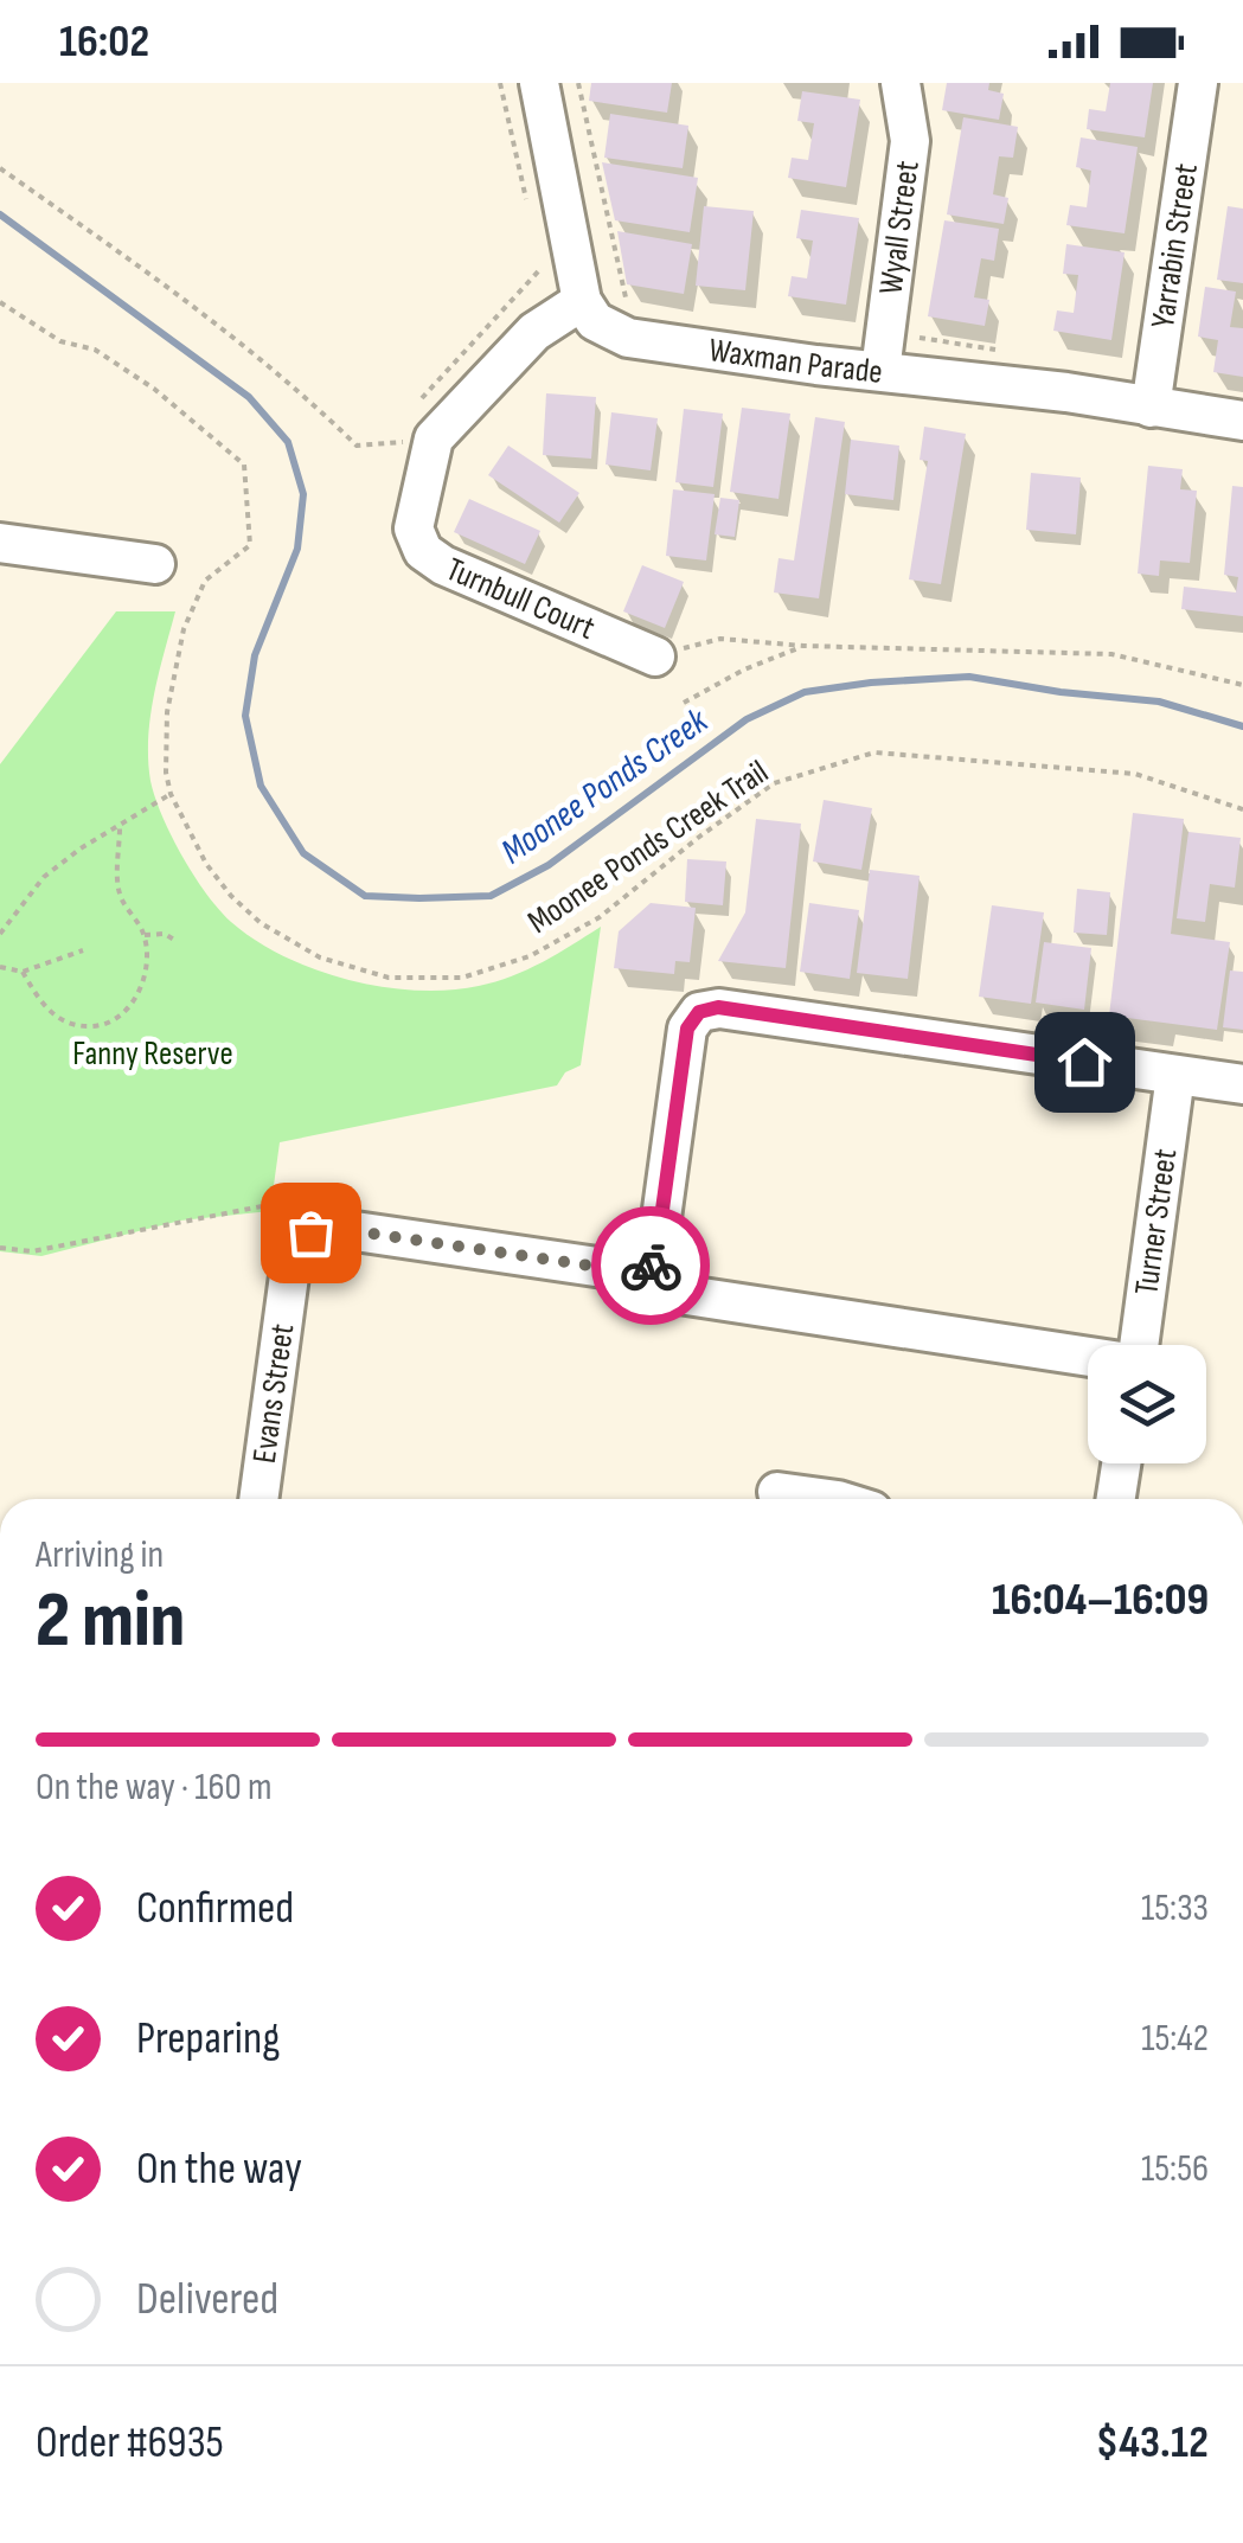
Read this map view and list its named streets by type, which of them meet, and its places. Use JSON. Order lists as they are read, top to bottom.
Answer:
{
  "streets": {
    "street": [
      "Wyall Street",
      "Yarrabin Street",
      "Waxman Parade",
      "Turnbull Court",
      "Turner Street",
      "Evans Street"
    ],
    "path": ["Moonee Ponds Creek Trail"]
  },
  "crossings": [
    ["Wyall Street", "Waxman Parade"],
    ["Yarrabin Street", "Waxman Parade"]
  ],
  "water": ["Moonee Ponds Creek"],
  "parks": ["Fanny Reserve"],
  "page": {
    "status": "16:02",
    "heading": ["2 min", "Arriving in", "16:04–16:09"],
    "panel": ["Order #6935", "$43.12"],
    "bar": "On the way · 160 m",
    "list": [
      ["Confirmed", "15:33"],
      ["Preparing", "15:42"],
      ["On the way", "15:56"],
      "Delivered"
    ]
  }
}
